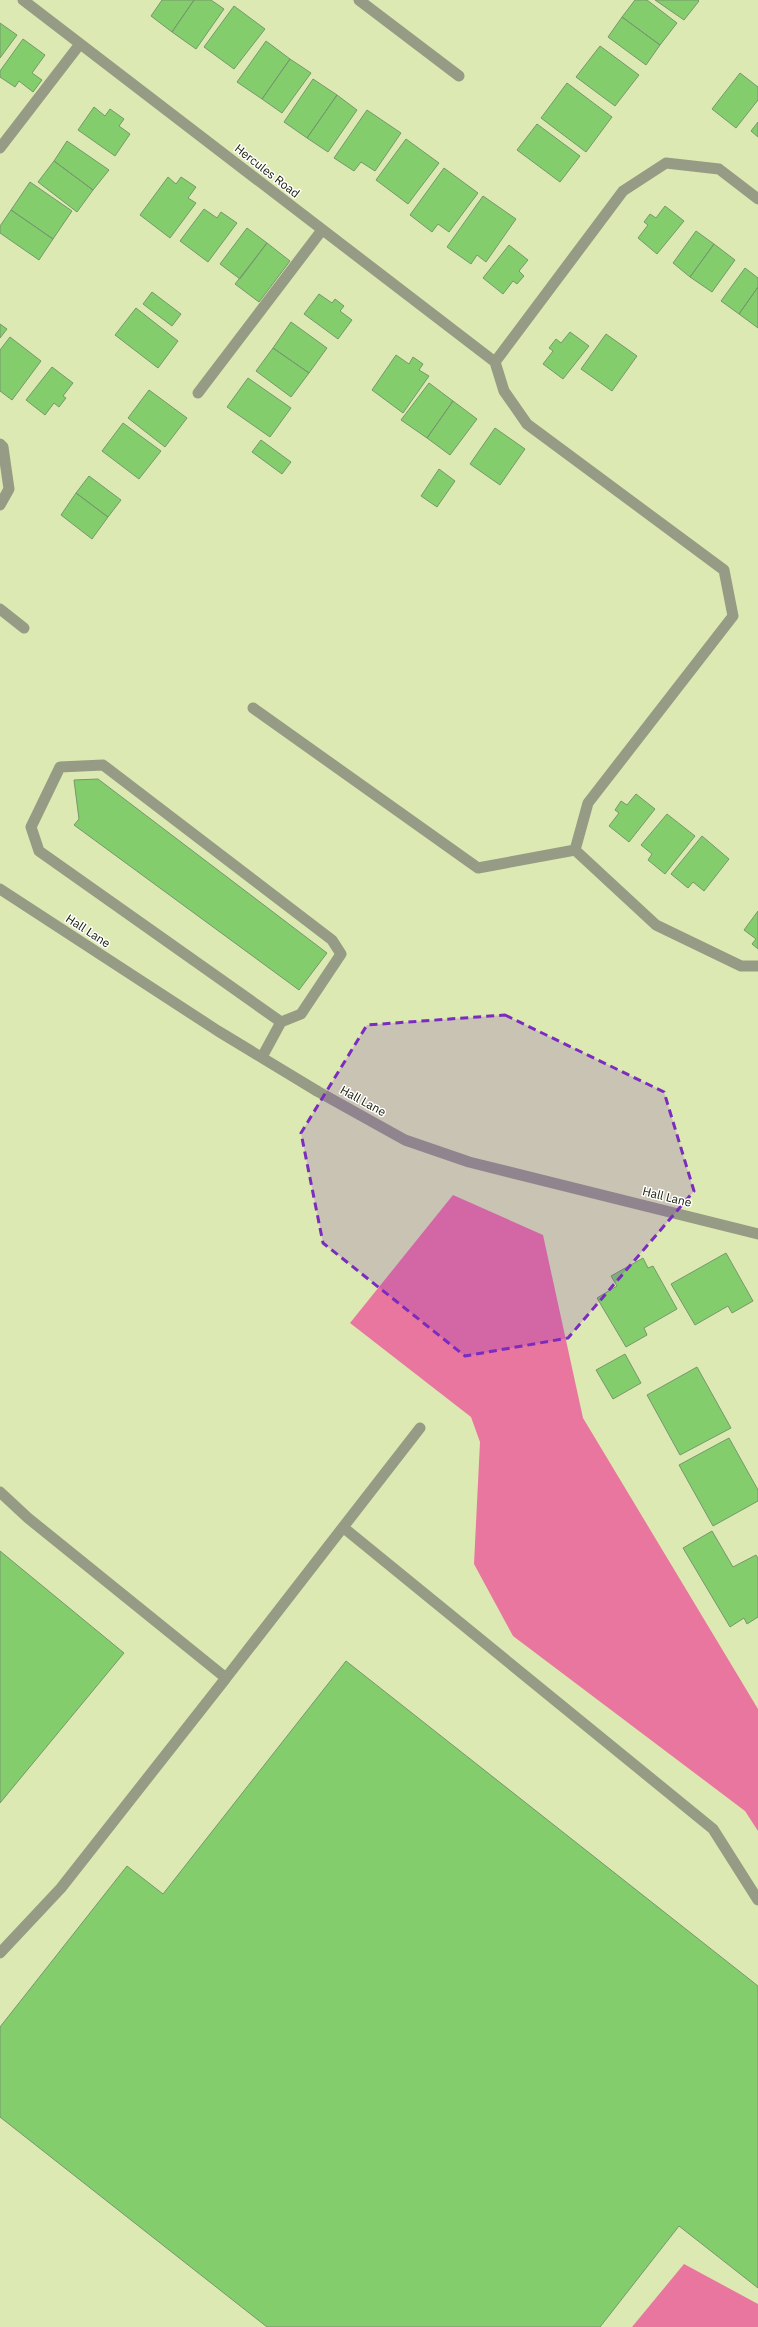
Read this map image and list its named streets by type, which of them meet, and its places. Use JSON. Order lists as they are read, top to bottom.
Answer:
{
  "streets": {
    "street": ["Hercules Road", "Hall Lane"]
  }
}
